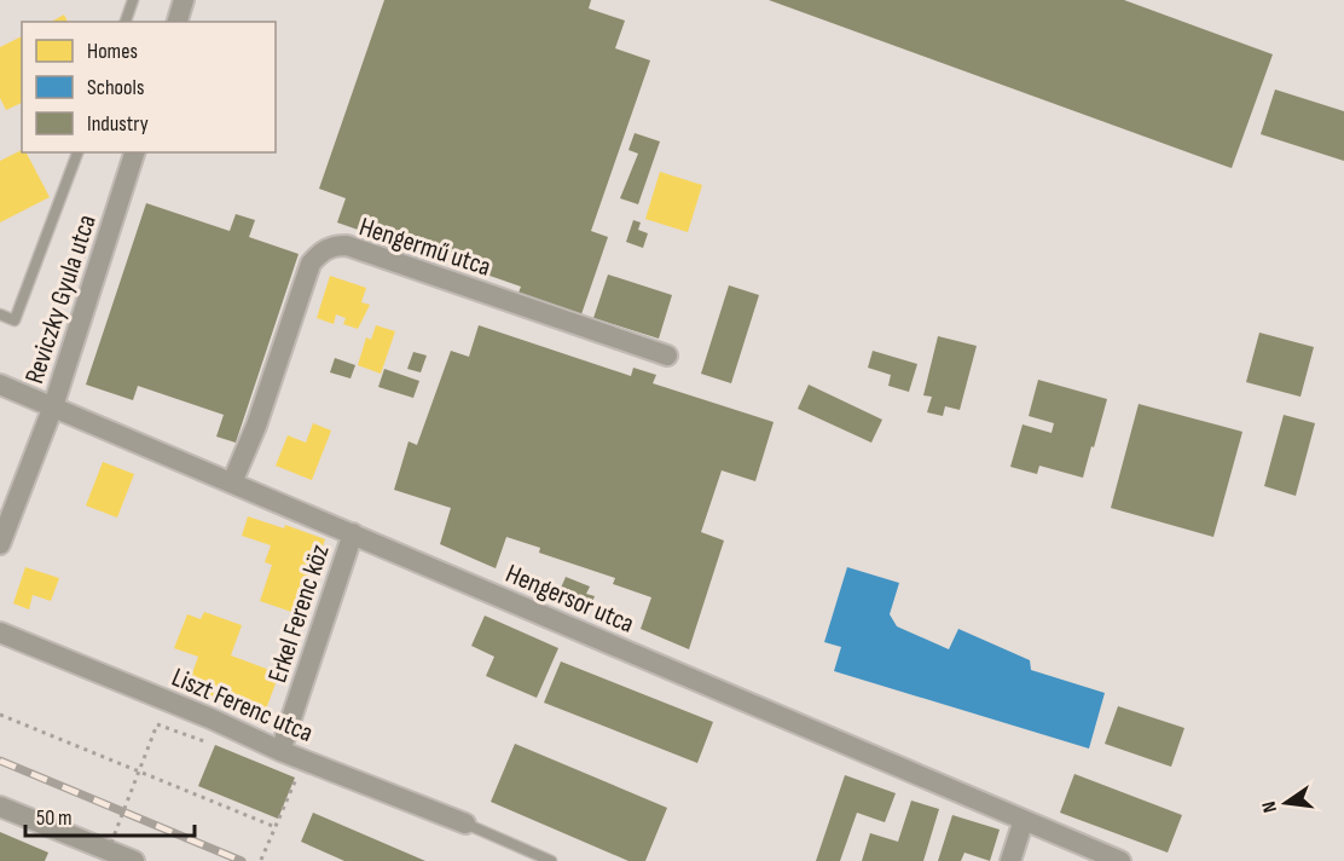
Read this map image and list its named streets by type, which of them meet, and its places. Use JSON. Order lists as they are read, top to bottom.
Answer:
{
  "streets": {
    "street": [
      "Hengermű utca",
      "Reviczky Gyula utca",
      "Hengersor utca",
      "Erkel Ferenc köz",
      "Liszt Ferenc utca"
    ]
  },
  "crossings": [
    ["Hengermű utca", "Hengersor utca"],
    ["Reviczky Gyula utca", "Hengersor utca"],
    ["Hengersor utca", "Erkel Ferenc köz"],
    ["Erkel Ferenc köz", "Liszt Ferenc utca"]
  ],
  "legend": ["Homes", "Schools", "Industry"],
  "scale_bar": "50 m",
  "north": "left"
}
